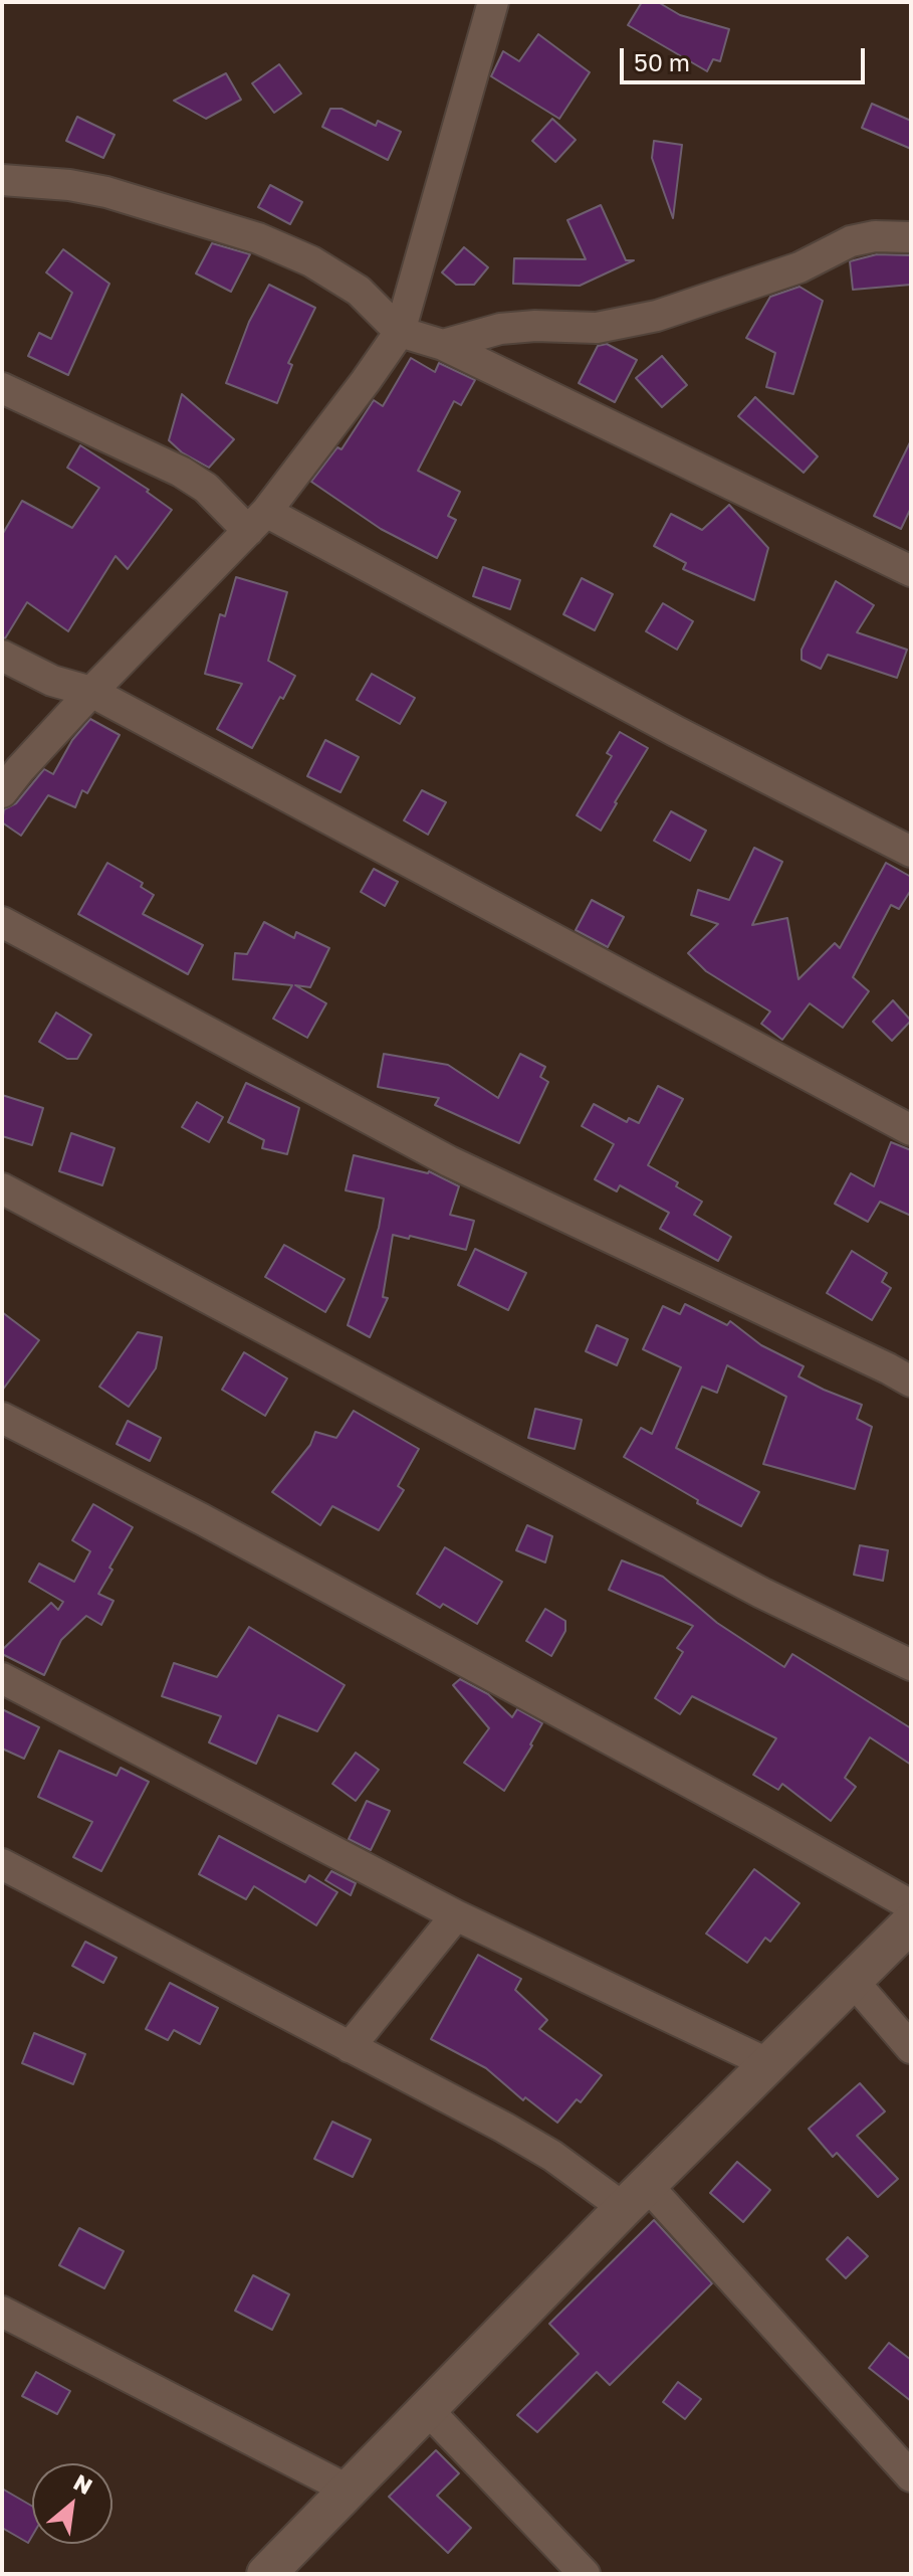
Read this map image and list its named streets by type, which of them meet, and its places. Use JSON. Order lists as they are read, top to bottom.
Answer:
{
  "scale_bar": "50 m",
  "north": "top right"
}
